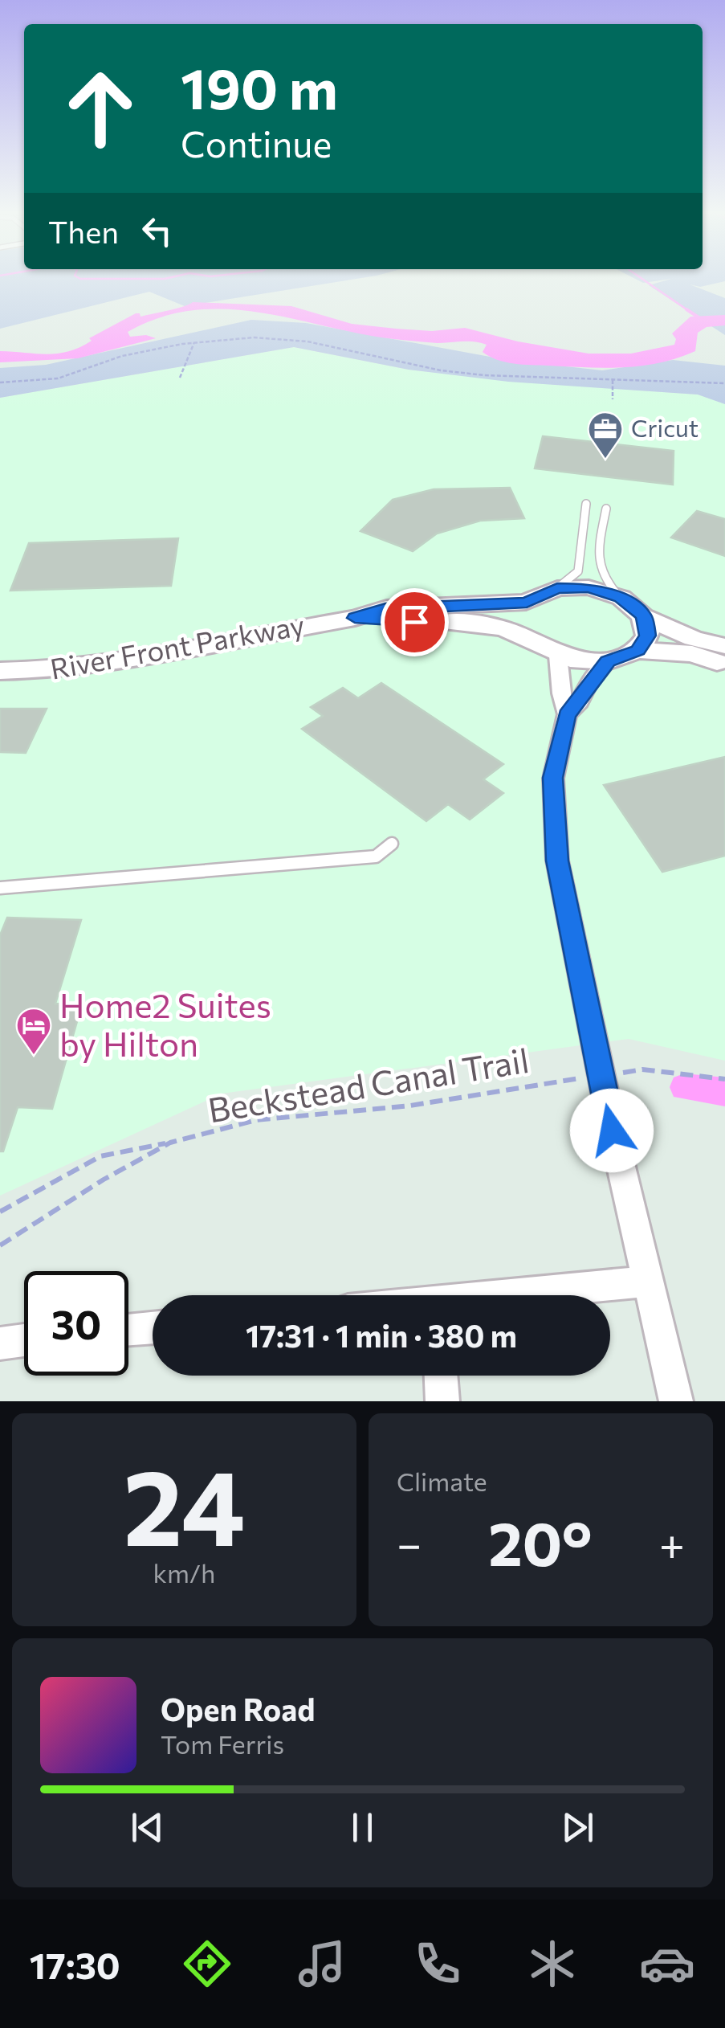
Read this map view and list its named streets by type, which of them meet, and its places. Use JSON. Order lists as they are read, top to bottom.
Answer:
{
  "streets": {
    "street": ["River Front Parkway"],
    "path": ["Beckstead Canal Trail"]
  },
  "places": {
    "office": ["Cricut"],
    "hotel": ["Home2 Suites by Hilton"]
  },
  "page": {
    "turn": ["190 m", "Continue"],
    "then": "Then",
    "limit": "30",
    "trip": "17:31 · 1 min · 380 m",
    "tile": [
      ["24", "km/h"],
      "Climate"
    ],
    "heat": ["−", "20°", "+"],
    "song": ["Open Road", "Tom Ferris"],
    "tabs": "17:30"
  }
}
